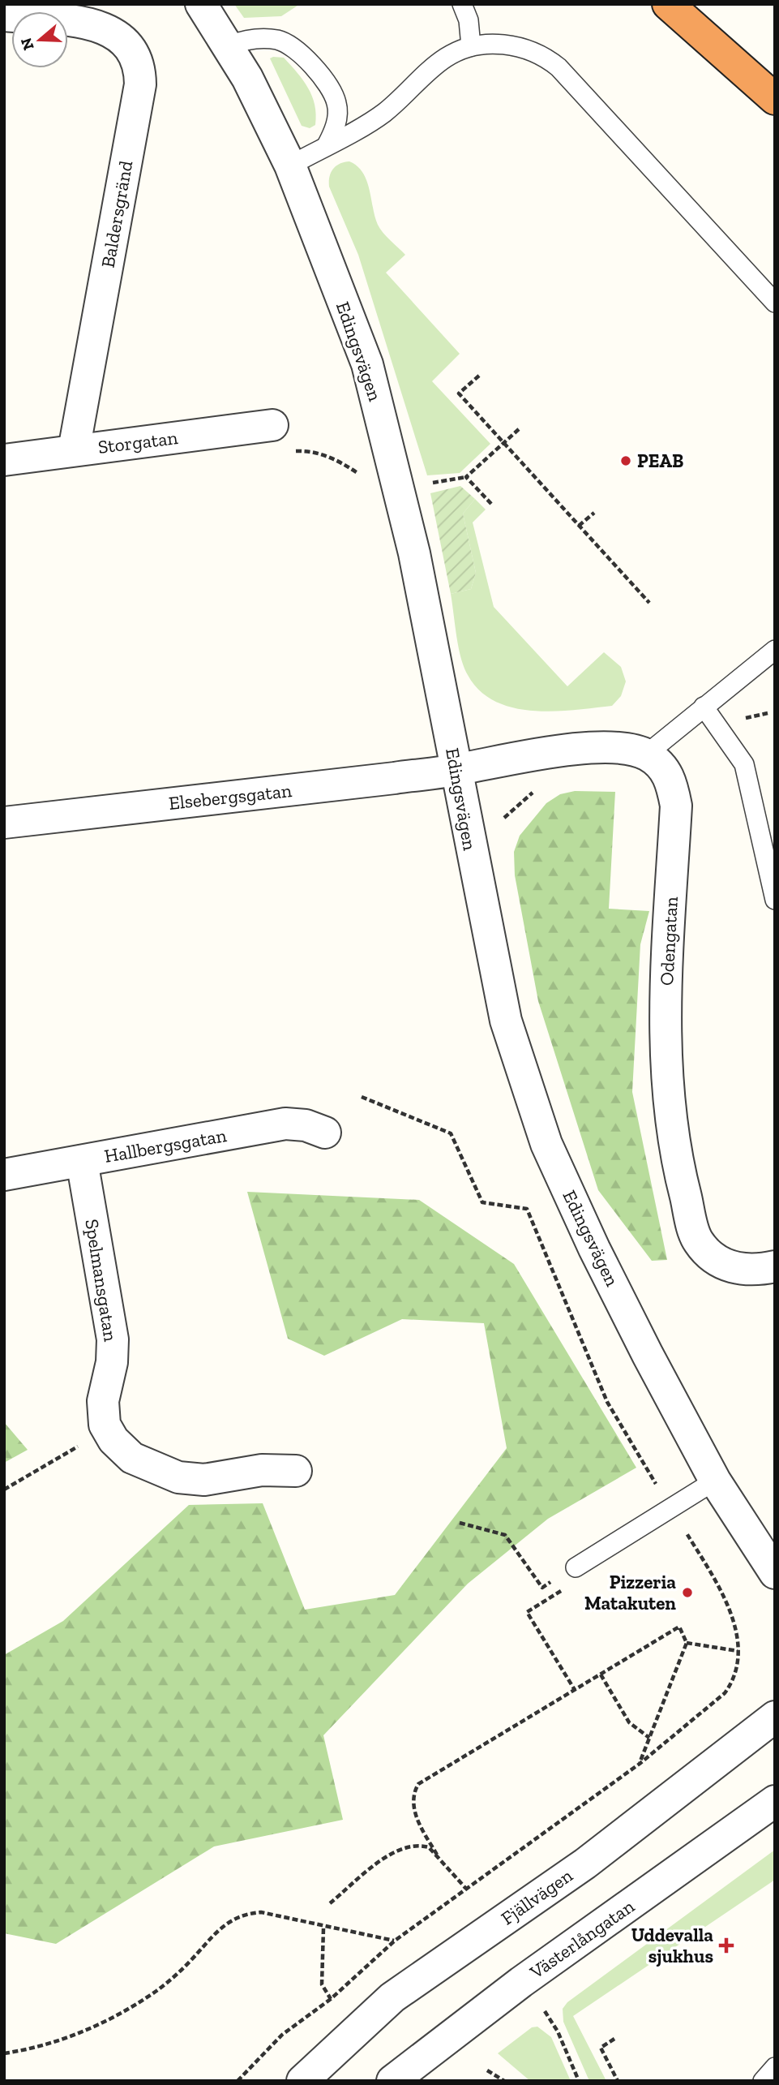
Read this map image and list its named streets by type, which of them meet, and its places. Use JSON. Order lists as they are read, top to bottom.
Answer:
{
  "streets": {
    "street": [
      "Baldersgränd",
      "Edingsvägen",
      "Storgatan",
      "Elsebergsgatan",
      "Odengatan",
      "Hallbergsgatan",
      "Spelmansgatan",
      "Fjällvägen",
      "Västerlångatan"
    ]
  },
  "crossings": [
    ["Baldersgränd", "Storgatan"],
    ["Edingsvägen", "Elsebergsgatan"],
    ["Hallbergsgatan", "Spelmansgatan"]
  ],
  "places": {
    "other": ["PEAB", "Pizzeria Matakuten"],
    "health": ["Uddevalla sjukhus"]
  },
  "north": "left"
}
